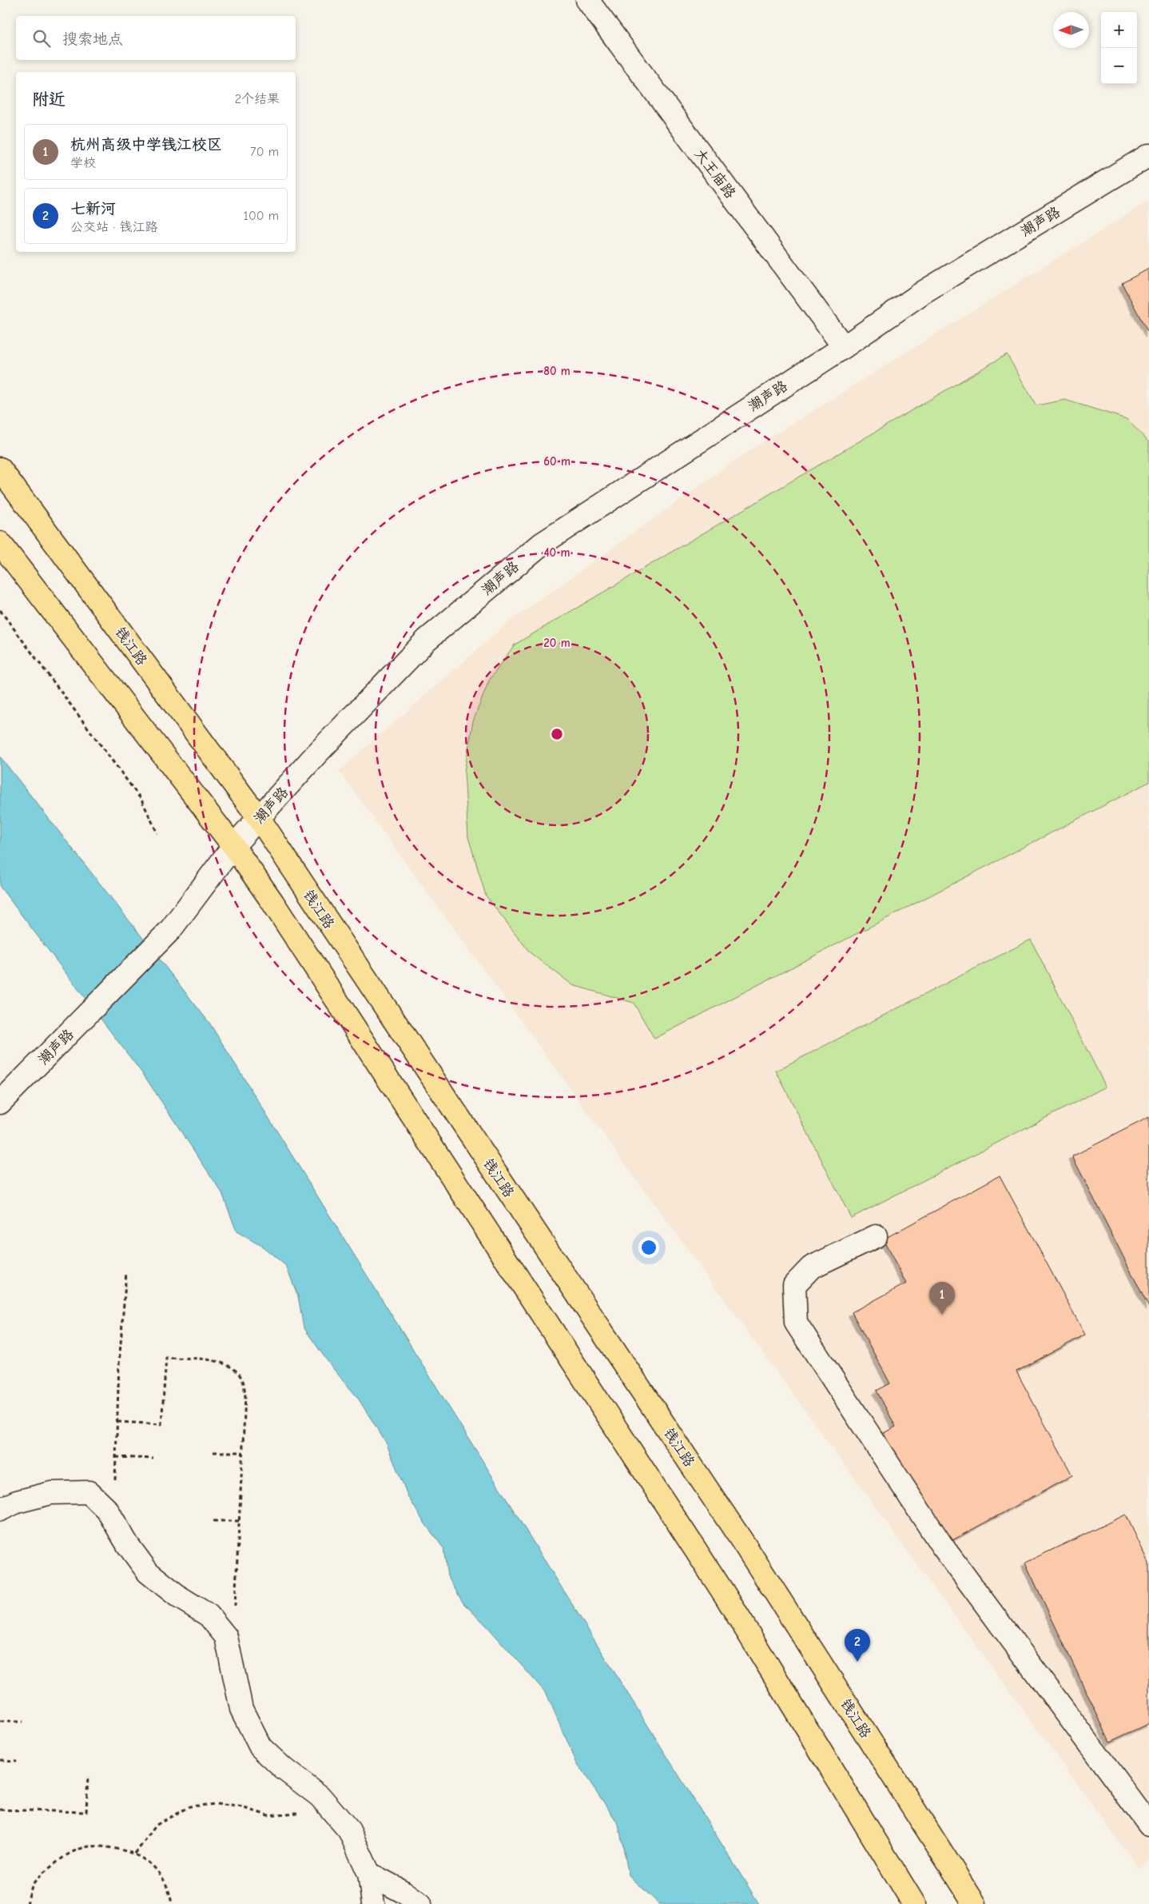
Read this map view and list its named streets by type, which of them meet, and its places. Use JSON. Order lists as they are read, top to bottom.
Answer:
{
  "streets": {
    "main road": ["钱江路"],
    "street": ["大王庙路", "潮声路"]
  },
  "crossings": [
    ["大王庙路", "潮声路"],
    ["潮声路", "钱江路"]
  ],
  "north": "left",
  "page": {
    "map_buttons": ["+", "−"],
    "search": "搜索地点",
    "heading": ["附近", "2个结果"],
    "list": [
      {
        "mark": "1",
        "name": "杭州高级中学钱江校区",
        "note": "学校",
        "value": "70 m"
      },
      {
        "mark": "2",
        "name": "七新河",
        "note": "公交站 · 钱江路",
        "value": "100 m"
      }
    ],
    "pins": ["1", "2"]
  },
  "rings": [
    "80 m",
    "60 m",
    "40 m",
    "20 m"
  ]
}
